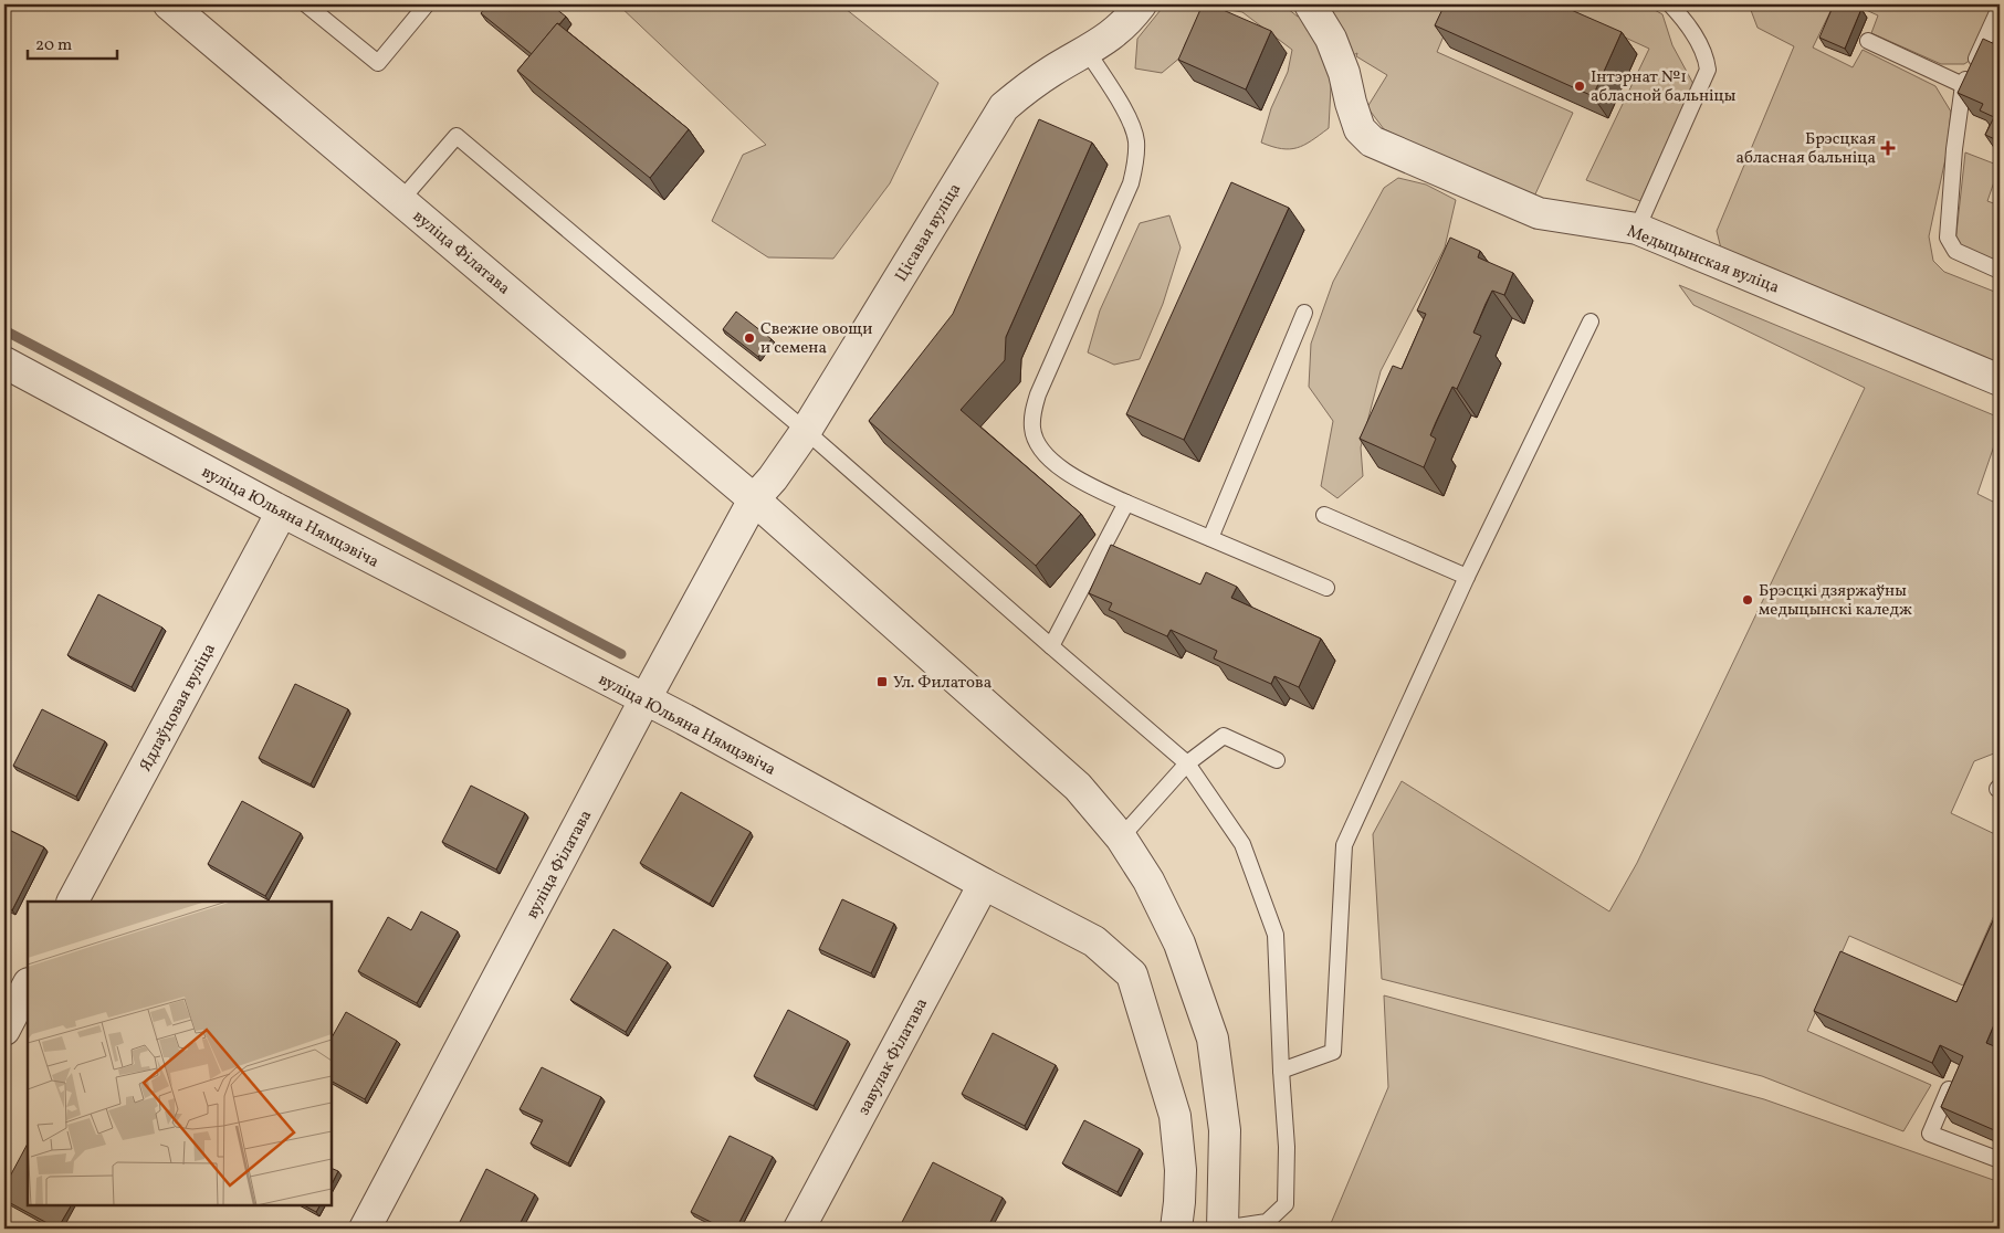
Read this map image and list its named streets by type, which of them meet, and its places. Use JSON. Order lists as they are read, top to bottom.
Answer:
{
  "streets": {
    "street": [
      "Цісавая вуліца",
      "вуліца Філатава",
      "Медыцынская вуліца",
      "вуліца Юльяна Нямцэвіча",
      "Ядлаўцовая вуліца",
      "завулак Філатава"
    ]
  },
  "crossings": [
    ["Цісавая вуліца", "вуліца Філатава"],
    ["вуліца Філатава", "вуліца Юльяна Нямцэвіча"],
    ["вуліца Юльяна Нямцэвіча", "Ядлаўцовая вуліца"],
    ["вуліца Юльяна Нямцэвіча", "завулак Філатава"]
  ],
  "places": {
    "other": ["Інтэрнат №1 абласной бальніцы", "Свежие овощи и семена", "Брэсцкі дзяржаўны медыцынскі каледж"],
    "health": ["Брэсцкая абласная бальніца"],
    "transit": ["Ул. Филатова"]
  },
  "scale_bar": "20 m"
}
